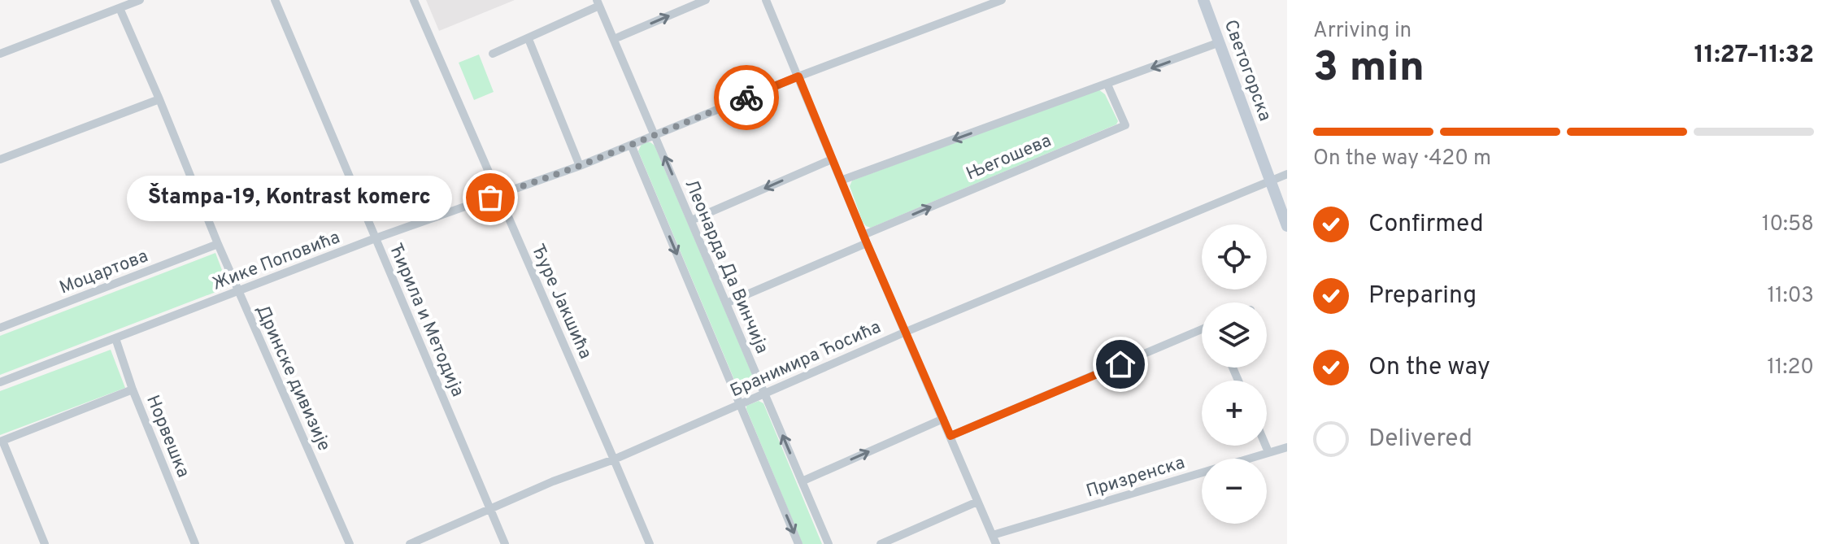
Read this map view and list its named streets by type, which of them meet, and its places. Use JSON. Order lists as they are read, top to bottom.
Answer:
{
  "streets": {
    "street": [
      "Светогорска",
      "Његошева",
      "Жике Поповића",
      "Леонарда Да Винчија",
      "Моцартова",
      "Ђуре Јакшића",
      "Ћирила и Методија",
      "Бранимира Ћосића",
      "Дринске дивизије",
      "Норвешка",
      "Призренска"
    ]
  },
  "crossings": [
    ["Светогорска", "Његошева"],
    ["Светогорска", "Бранимира Ћосића"],
    ["Жике Поповића", "Леонарда Да Винчија"],
    ["Жике Поповића", "Ђуре Јакшића"],
    ["Жике Поповића", "Ћирила и Методија"],
    ["Жике Поповића", "Дринске дивизије"],
    ["Жике Поповића", "Норвешка"],
    ["Леонарда Да Винчија", "Бранимира Ћосића"],
    ["Моцартова", "Дринске дивизије"],
    ["Ђуре Јакшића", "Бранимира Ћосића"],
    ["Ћирила и Методија", "Бранимира Ћосића"]
  ],
  "places": ["Štampa-19, Kontrast komerc"],
  "page": {
    "heading": ["3 min", "Arriving in", "11:27–11:32"],
    "bar": "On the way · 420 m",
    "bubble": "Štampa-19, Kontrast komerc",
    "list": [
      ["Confirmed", "10:58"],
      ["Preparing", "11:03"],
      ["On the way", "11:20"],
      "Delivered"
    ],
    "map_buttons": ["+", "−"]
  }
}
